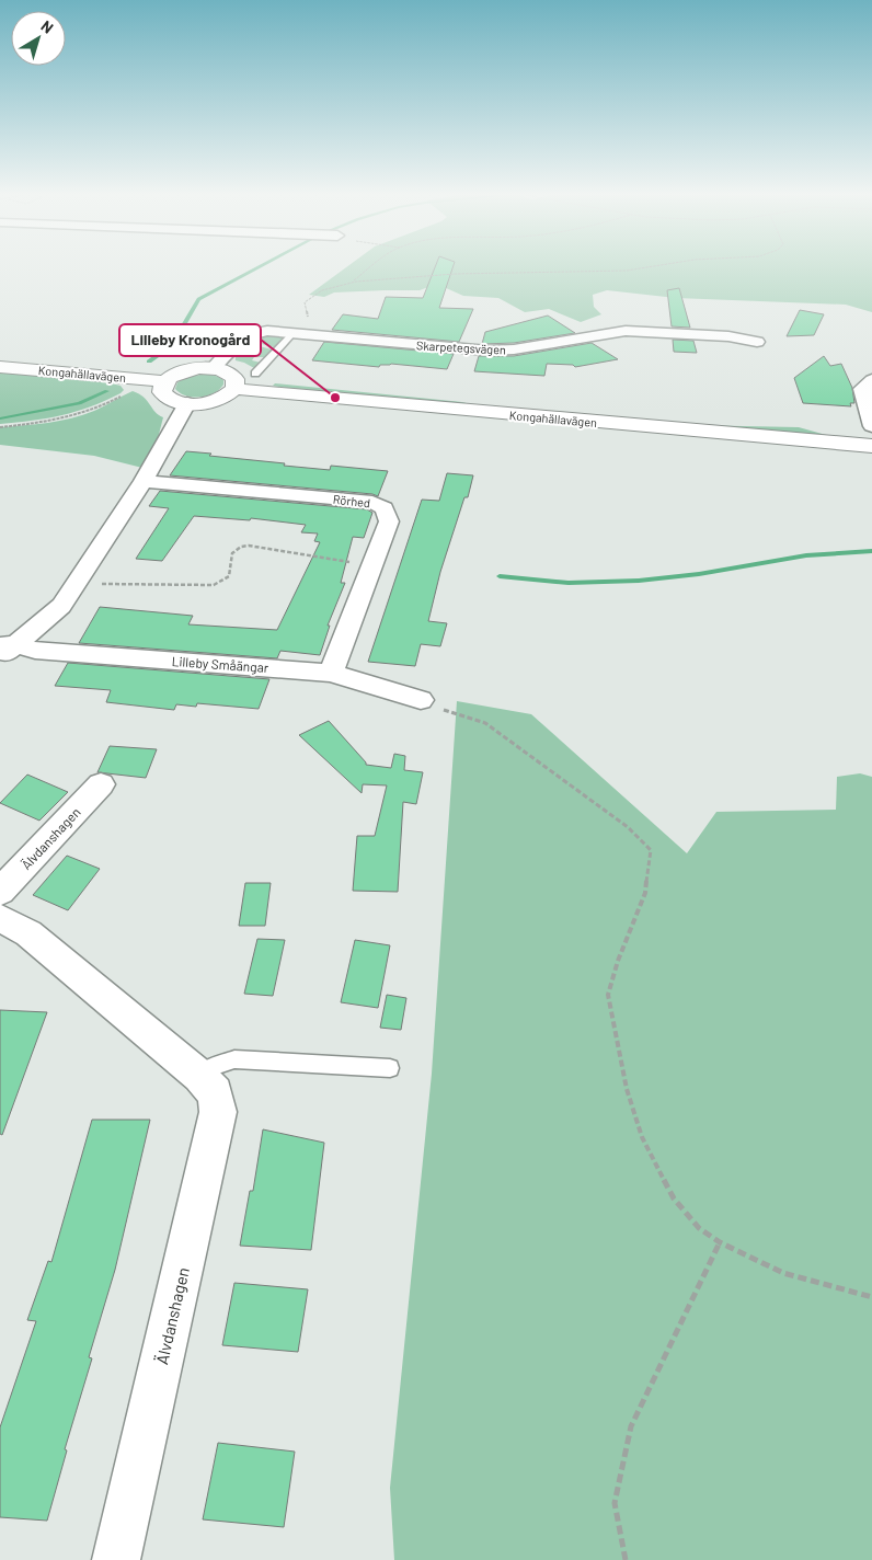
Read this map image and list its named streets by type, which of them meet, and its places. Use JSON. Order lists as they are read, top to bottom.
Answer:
{
  "streets": {
    "street": [
      "Skarpetegsvägen",
      "Kongahällavägen",
      "Rörhed",
      "Lilleby Småängar",
      "Älvdanshagen"
    ]
  },
  "crossings": [
    ["Rörhed", "Lilleby Småängar"]
  ],
  "places": ["Lilleby Kronogård"],
  "north": "top right"
}
